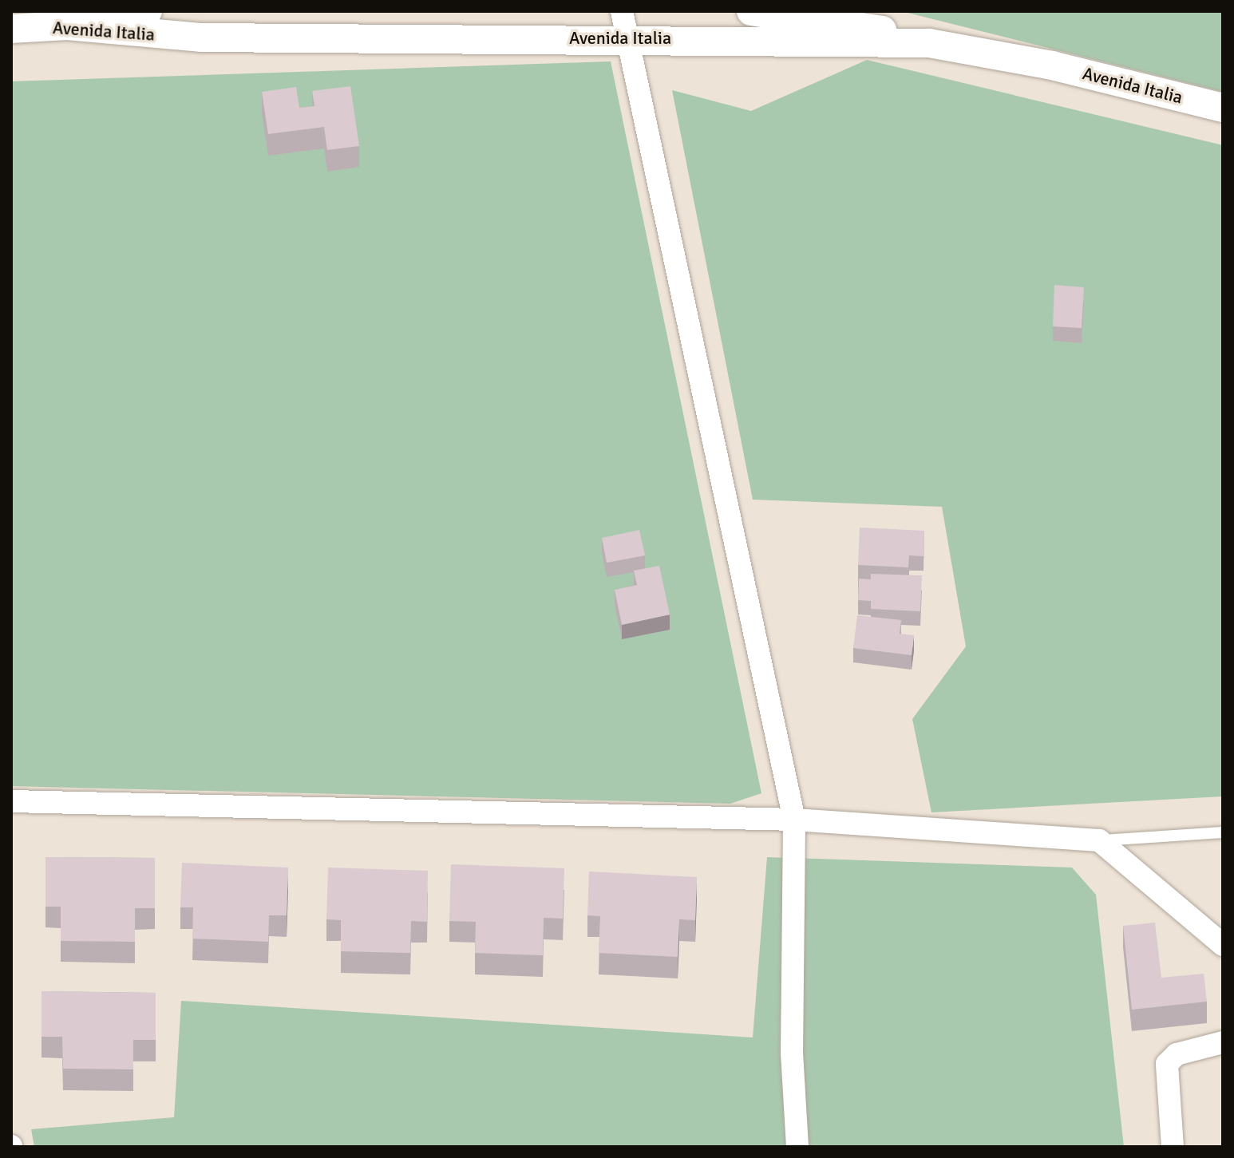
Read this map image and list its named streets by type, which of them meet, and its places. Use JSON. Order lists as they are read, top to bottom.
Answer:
{
  "streets": {
    "street": ["Avenida Italia"]
  }
}
